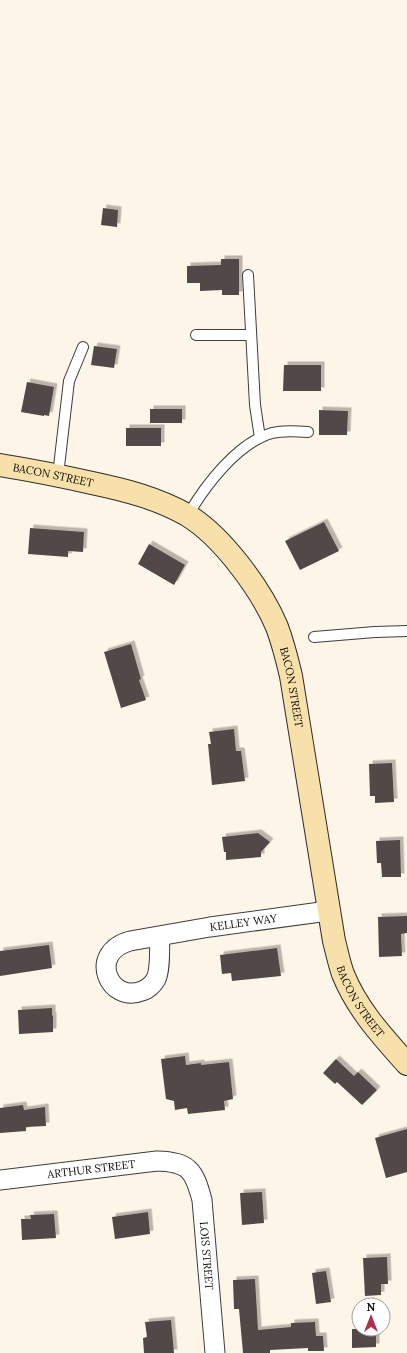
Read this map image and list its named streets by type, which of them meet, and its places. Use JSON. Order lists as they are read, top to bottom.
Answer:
{
  "streets": {
    "street": [
      "BACON STREET",
      "KELLEY WAY",
      "ARTHUR STREET",
      "LOIS STREET"
    ]
  },
  "crossings": [
    ["BACON STREET", "KELLEY WAY"],
    ["ARTHUR STREET", "LOIS STREET"]
  ],
  "north": "top"
}
